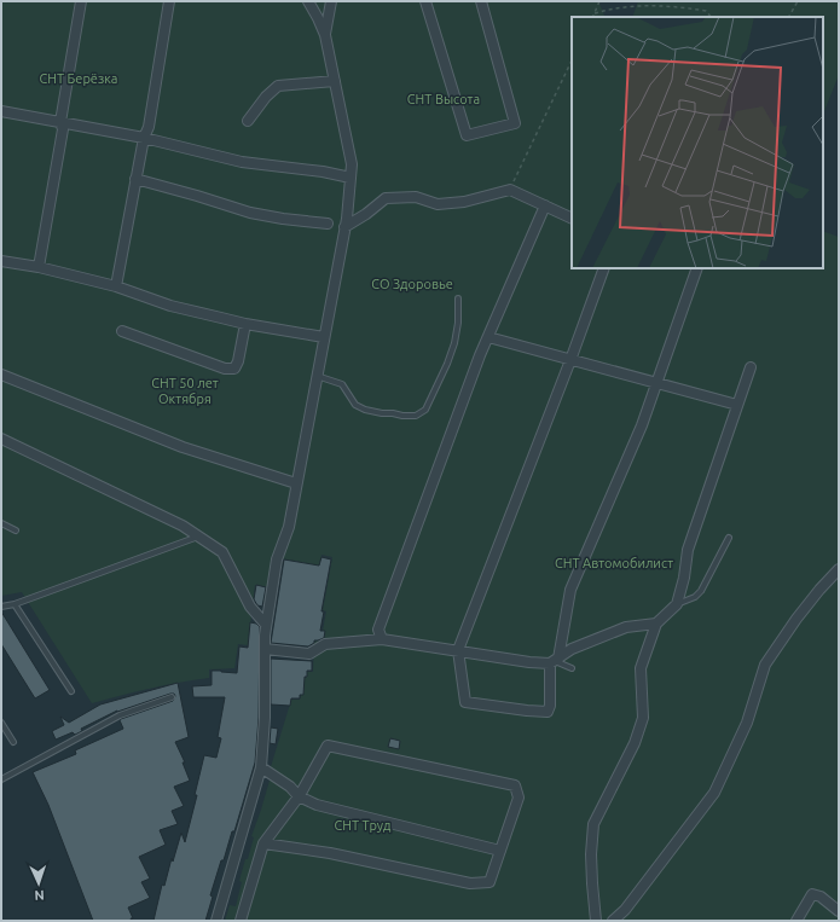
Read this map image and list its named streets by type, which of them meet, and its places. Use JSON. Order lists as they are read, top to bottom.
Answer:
{
  "parks": [
    "СНТ Берёзка",
    "СНТ Высота",
    "СО Здоровье",
    "СНТ 50 лет Октября",
    "СНТ Автомобилист",
    "СНТ Труд"
  ],
  "north": "bottom"
}
